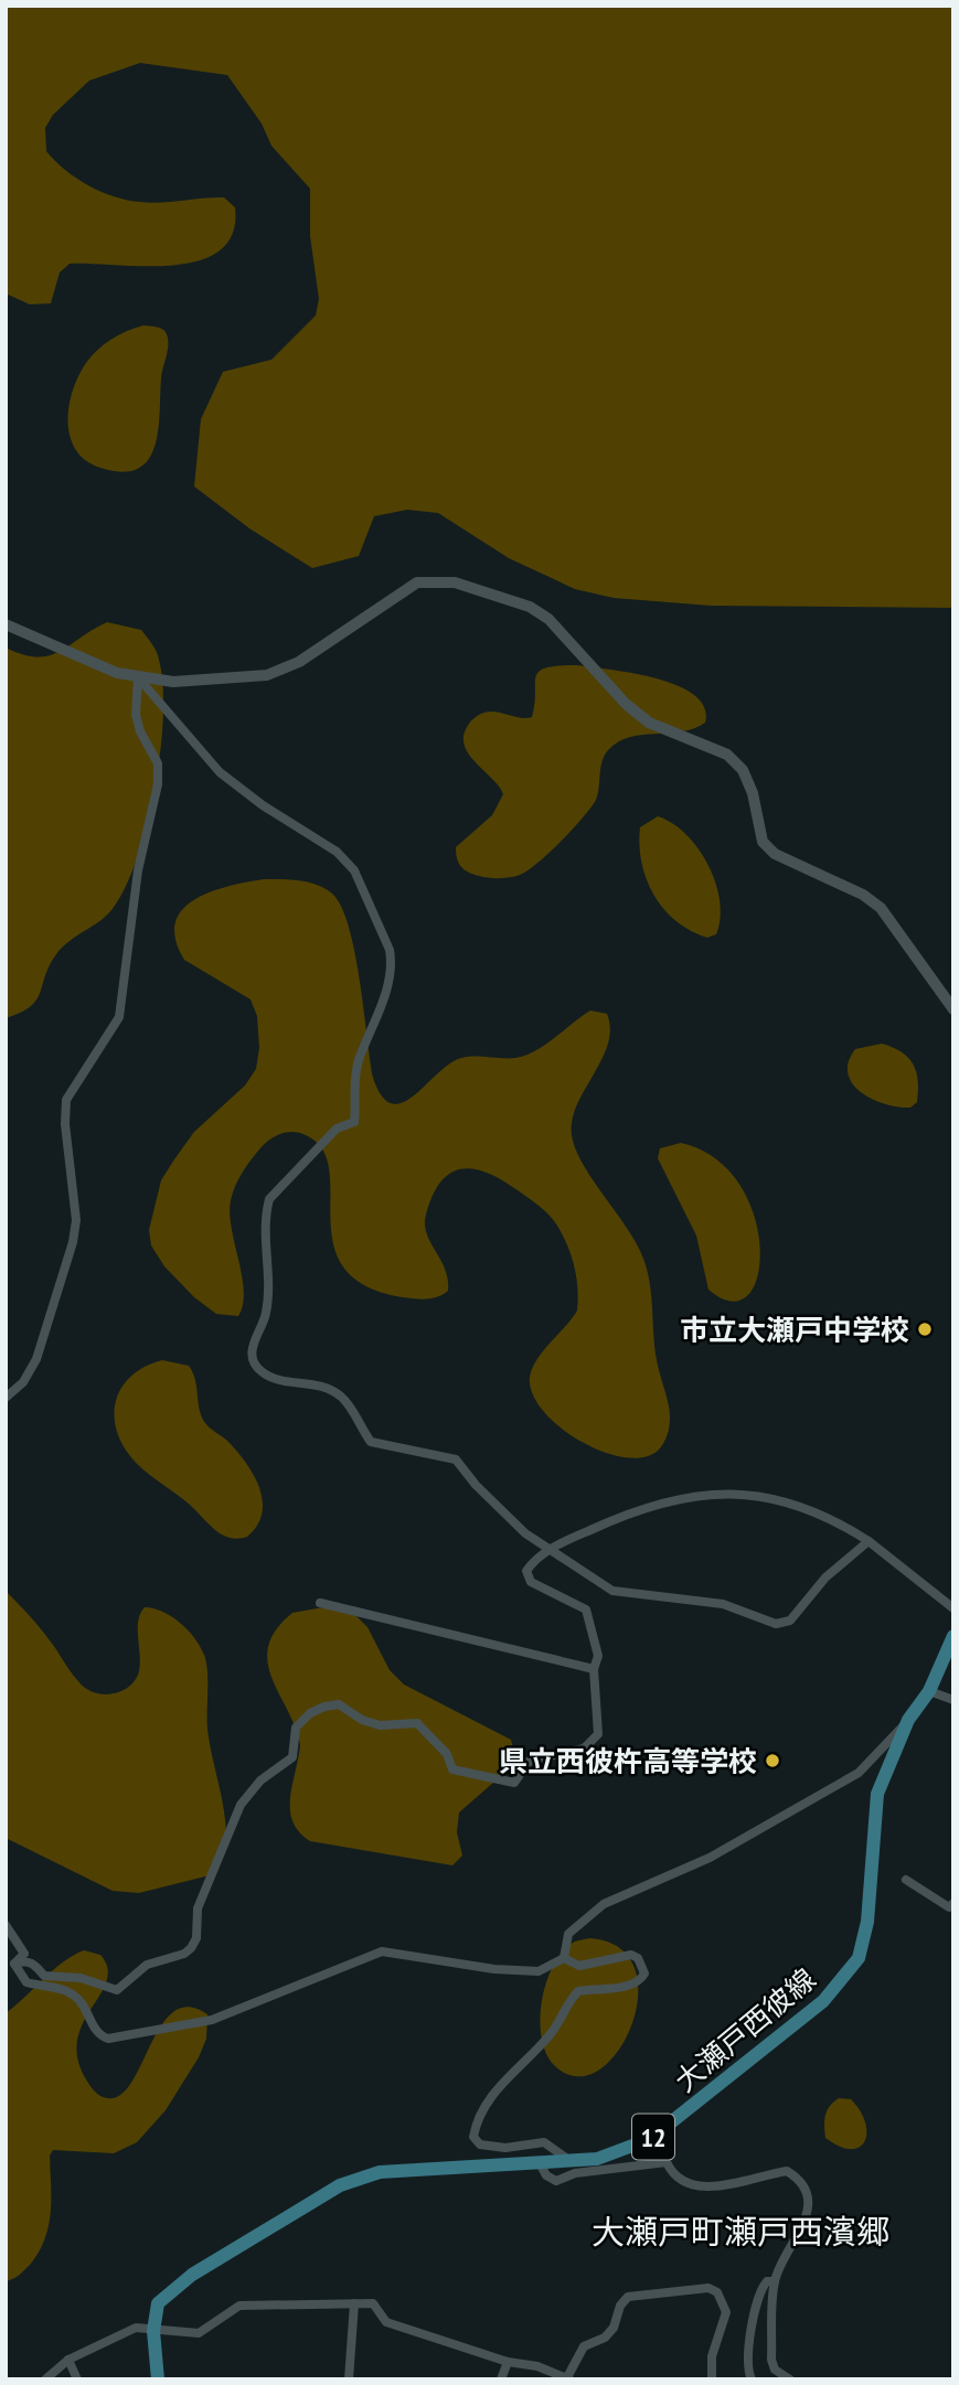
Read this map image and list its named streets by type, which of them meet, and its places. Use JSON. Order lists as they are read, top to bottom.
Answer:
{
  "streets": {
    "main road": ["大瀬戸西彼線", "12"]
  },
  "districts": ["大瀬戸町瀬戸西濱郷"],
  "places": ["市立大瀬戸中学校", "県立西彼杵高等学校"]
}
